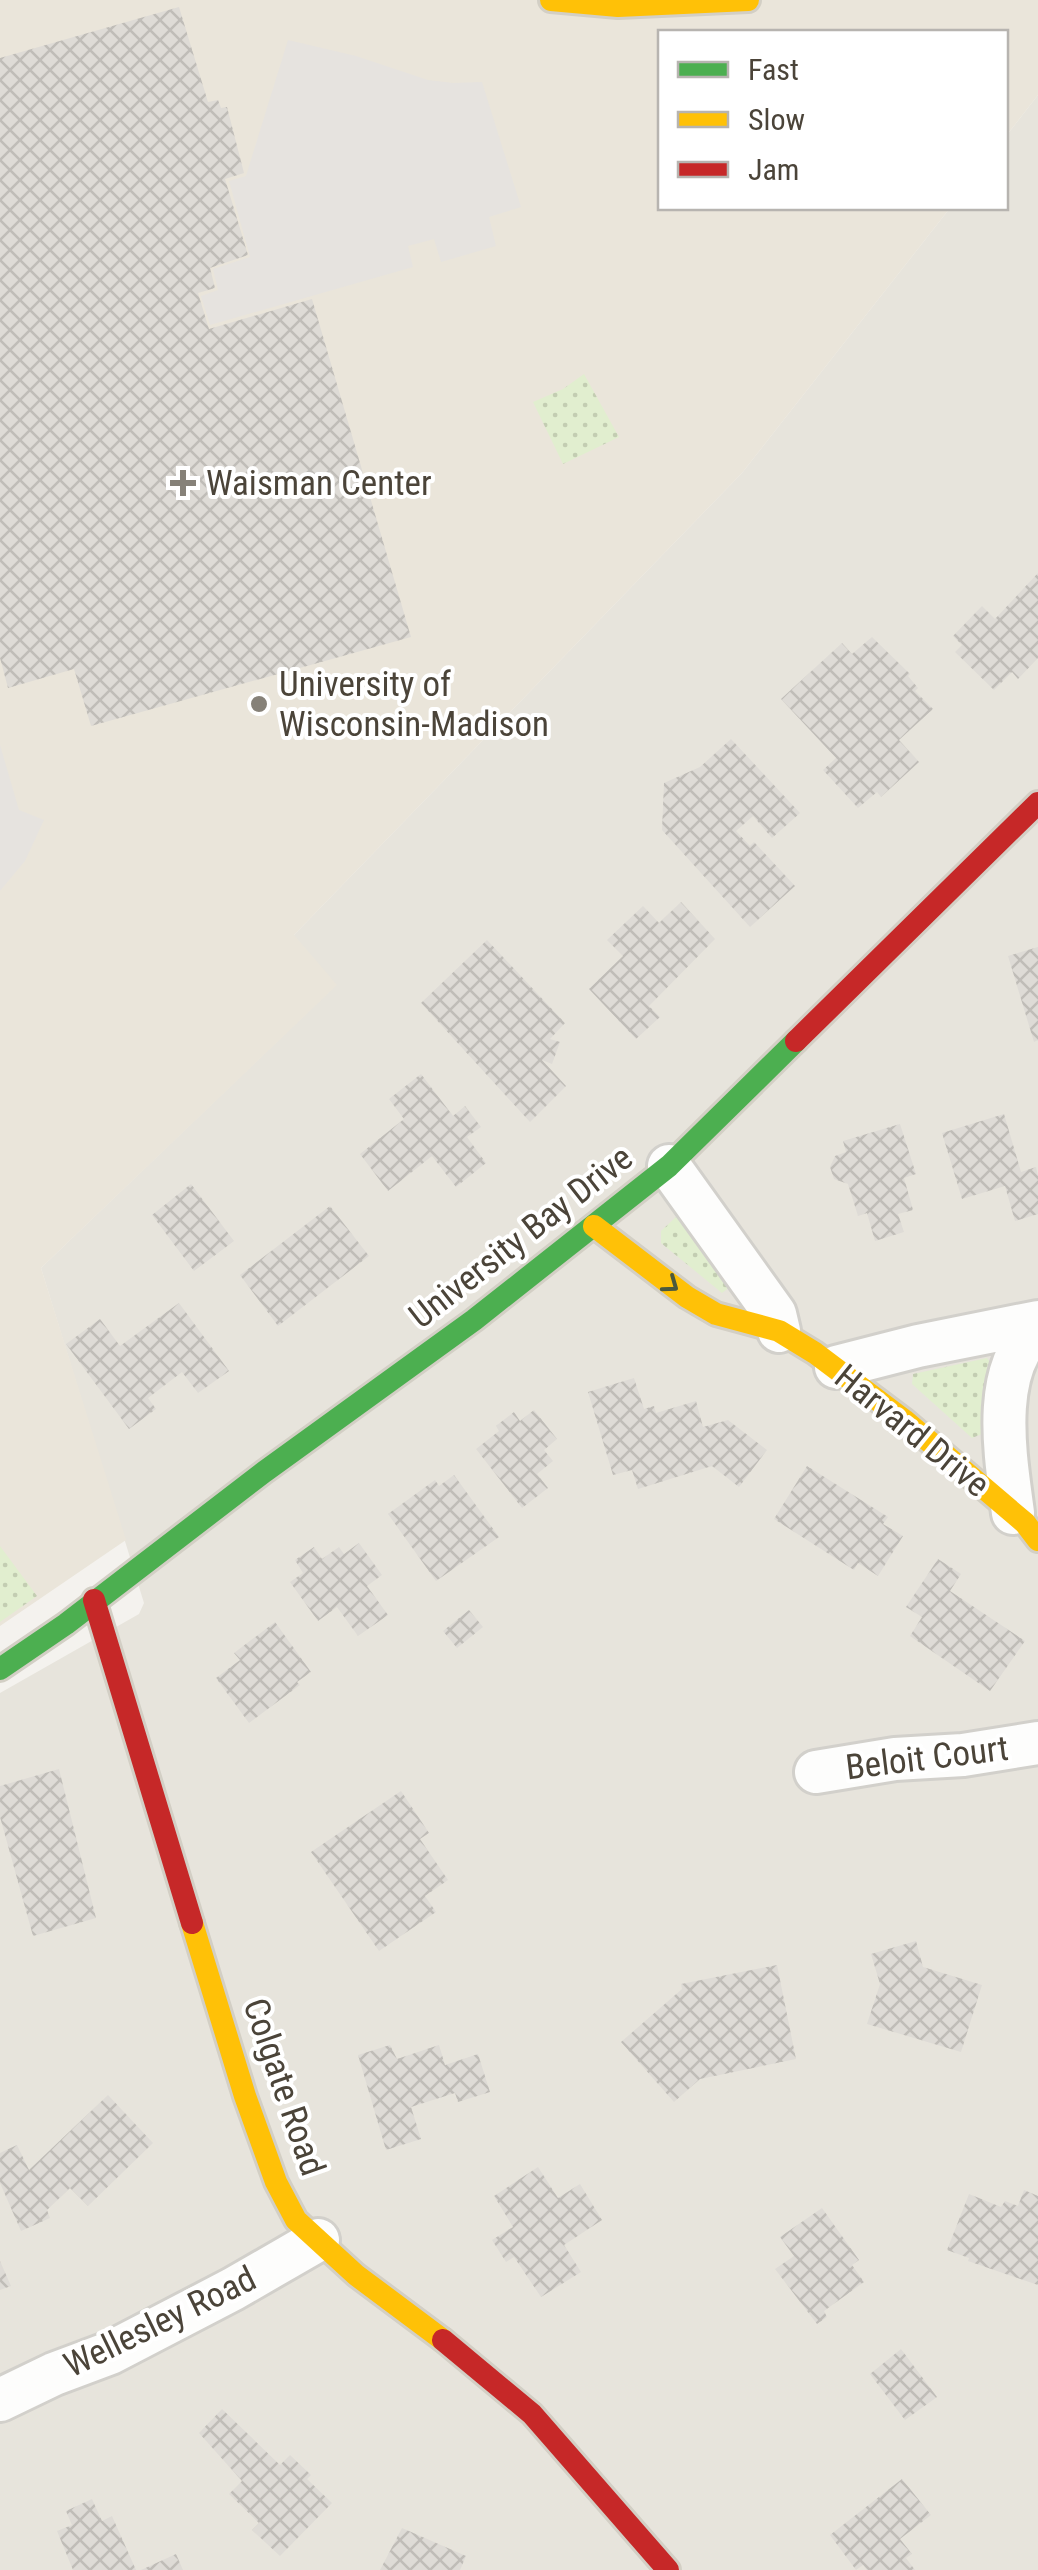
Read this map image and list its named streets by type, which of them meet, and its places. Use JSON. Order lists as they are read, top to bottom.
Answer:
{
  "streets": {
    "street": [
      "University Bay Drive",
      "Harvard Drive",
      "Beloit Court",
      "Colgate Road",
      "Wellesley Road"
    ]
  },
  "crossings": [
    ["University Bay Drive", "Harvard Drive"],
    ["University Bay Drive", "Colgate Road"],
    ["Colgate Road", "Wellesley Road"]
  ],
  "places": {
    "health": ["Waisman Center"],
    "other": ["University of Wisconsin-Madison"]
  },
  "legend": ["Fast", "Slow", "Jam"]
}
